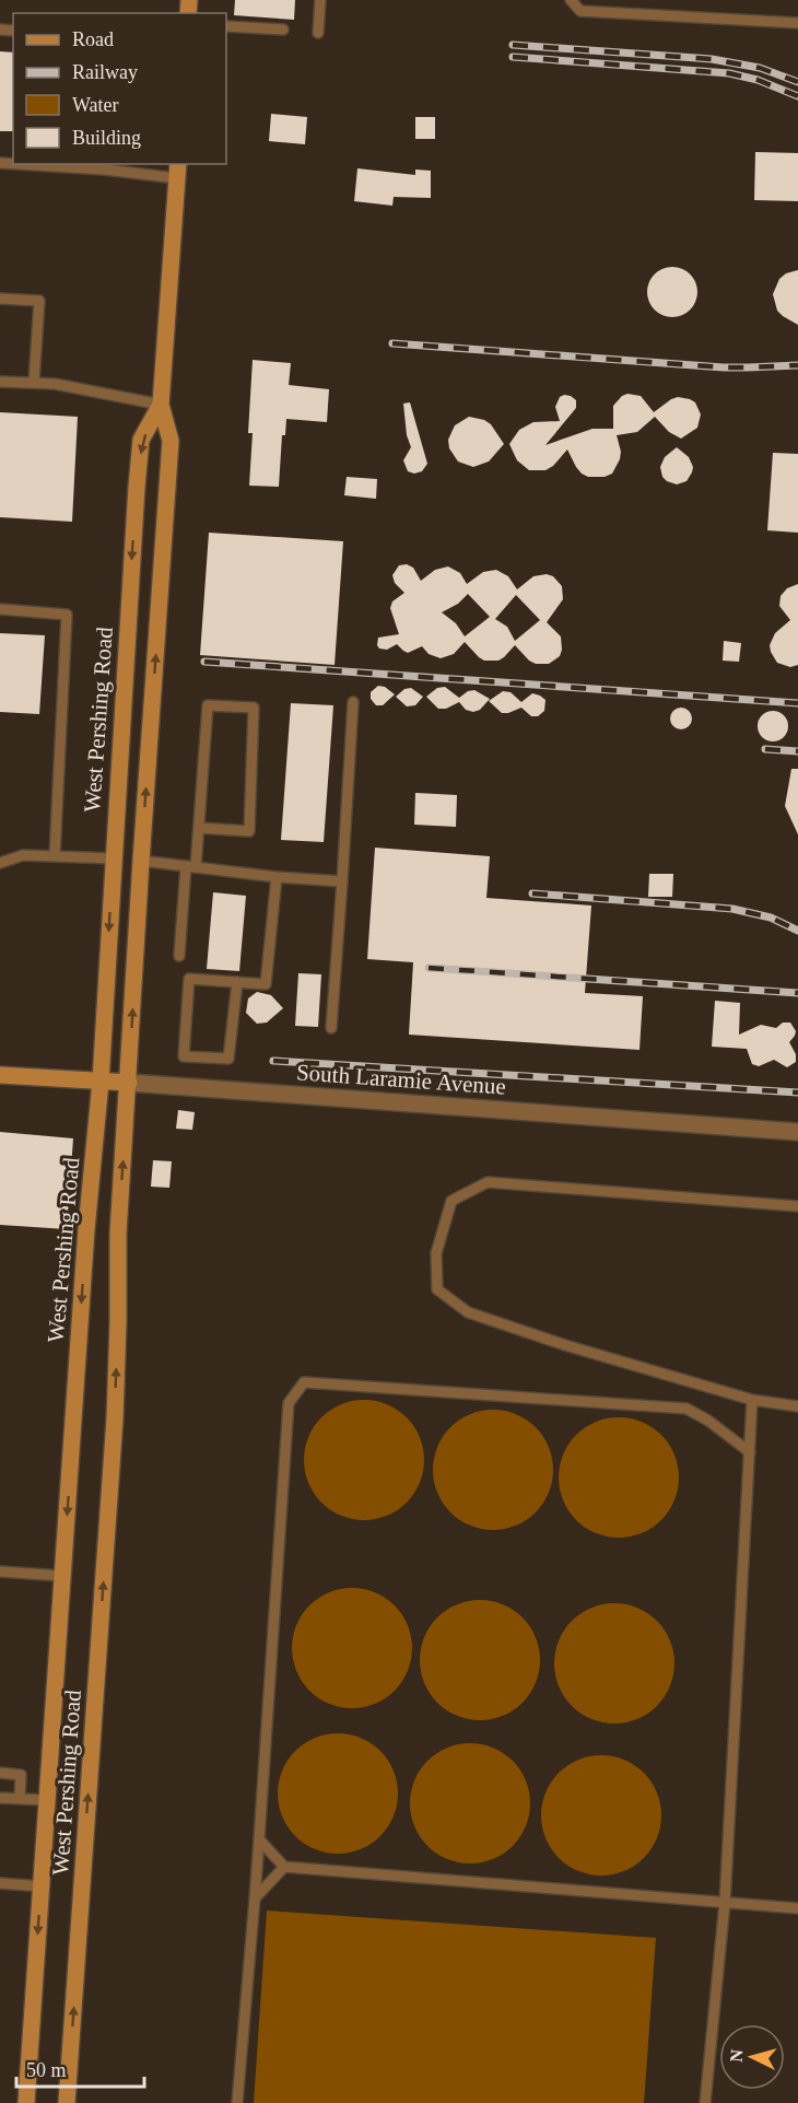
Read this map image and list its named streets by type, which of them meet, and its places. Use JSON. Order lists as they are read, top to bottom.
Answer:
{
  "streets": {
    "main road": ["West Pershing Road", "South Laramie Avenue"]
  },
  "crossings": [
    ["West Pershing Road", "South Laramie Avenue"]
  ],
  "legend": [
    "Road",
    "Railway",
    "Water",
    "Building"
  ],
  "scale_bar": "50 m",
  "north": "left"
}
